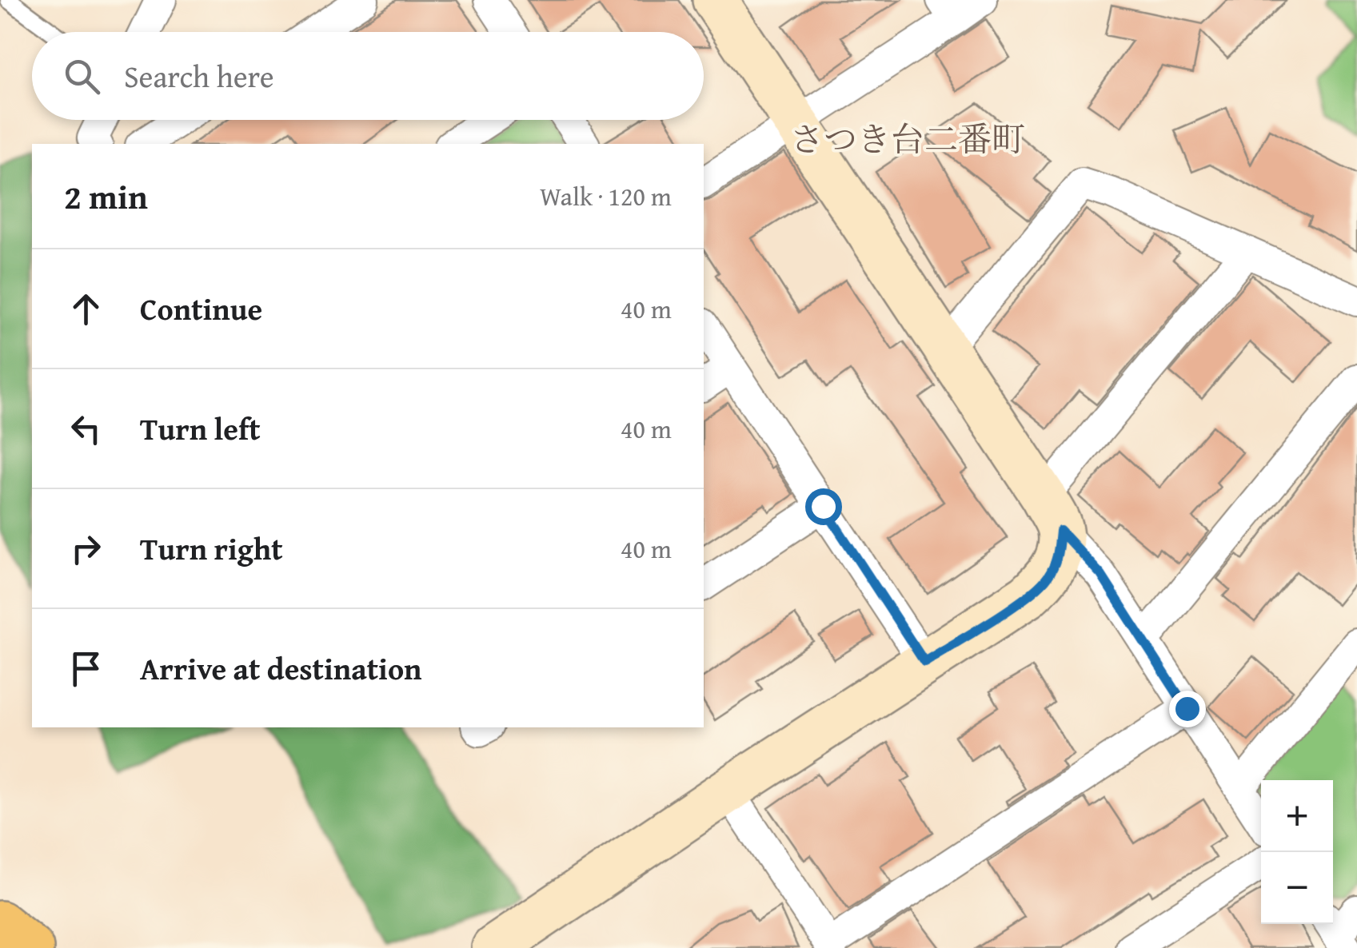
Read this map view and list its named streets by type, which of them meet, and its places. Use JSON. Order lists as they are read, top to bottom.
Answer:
{
  "districts": ["さつき台二番町"],
  "page": {
    "search": "Search here",
    "heading": ["2 min", "Walk · 120 m"],
    "list": [
      ["Continue", "40 m"],
      ["Turn left", "40 m"],
      ["Turn right", "40 m"],
      "Arrive at destination"
    ],
    "map_buttons": ["+", "−"]
  }
}
